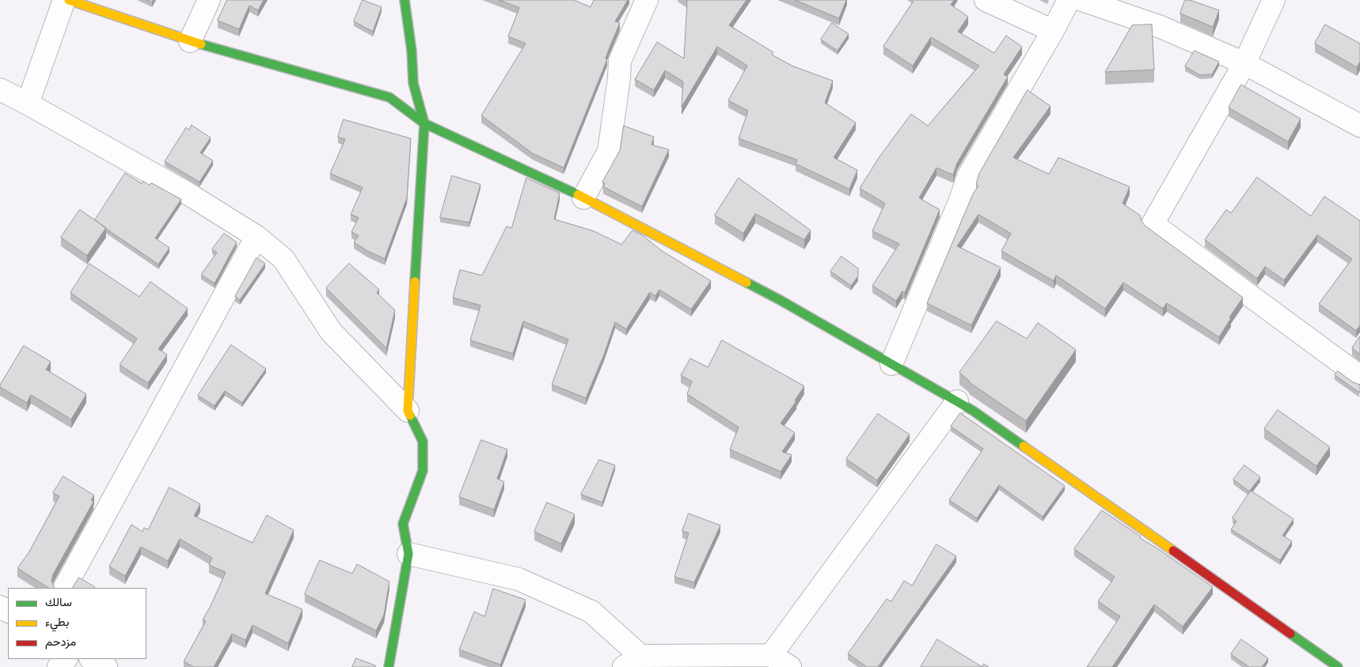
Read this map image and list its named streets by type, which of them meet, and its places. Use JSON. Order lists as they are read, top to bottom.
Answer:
{
  "legend": ["سالك", "بطيء", "مزدحم"]
}
